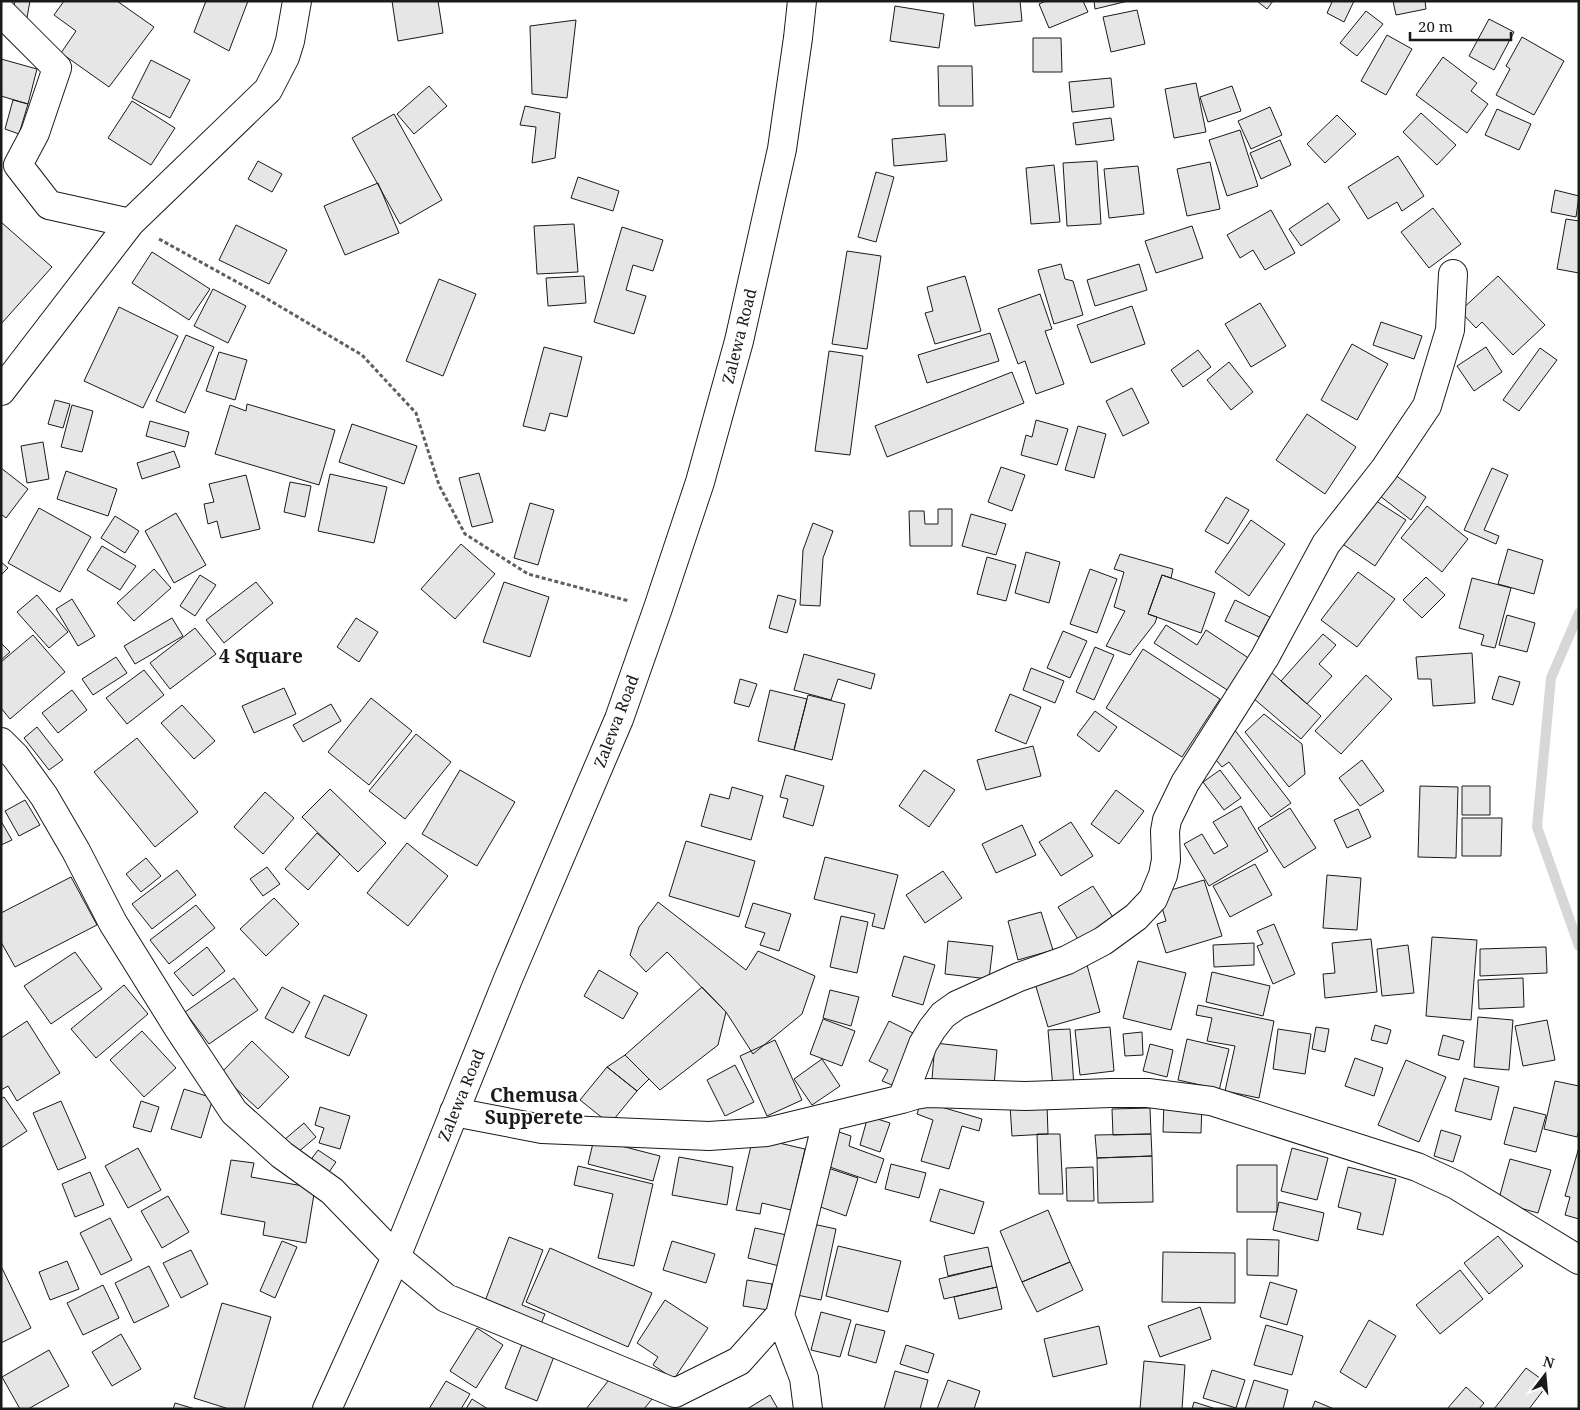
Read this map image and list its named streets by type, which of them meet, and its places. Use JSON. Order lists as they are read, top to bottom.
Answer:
{
  "streets": {
    "main road": ["Zalewa Road"]
  },
  "districts": ["4 Square", "Chemusa Supperete"],
  "scale_bar": "20 m",
  "north": "top"
}
